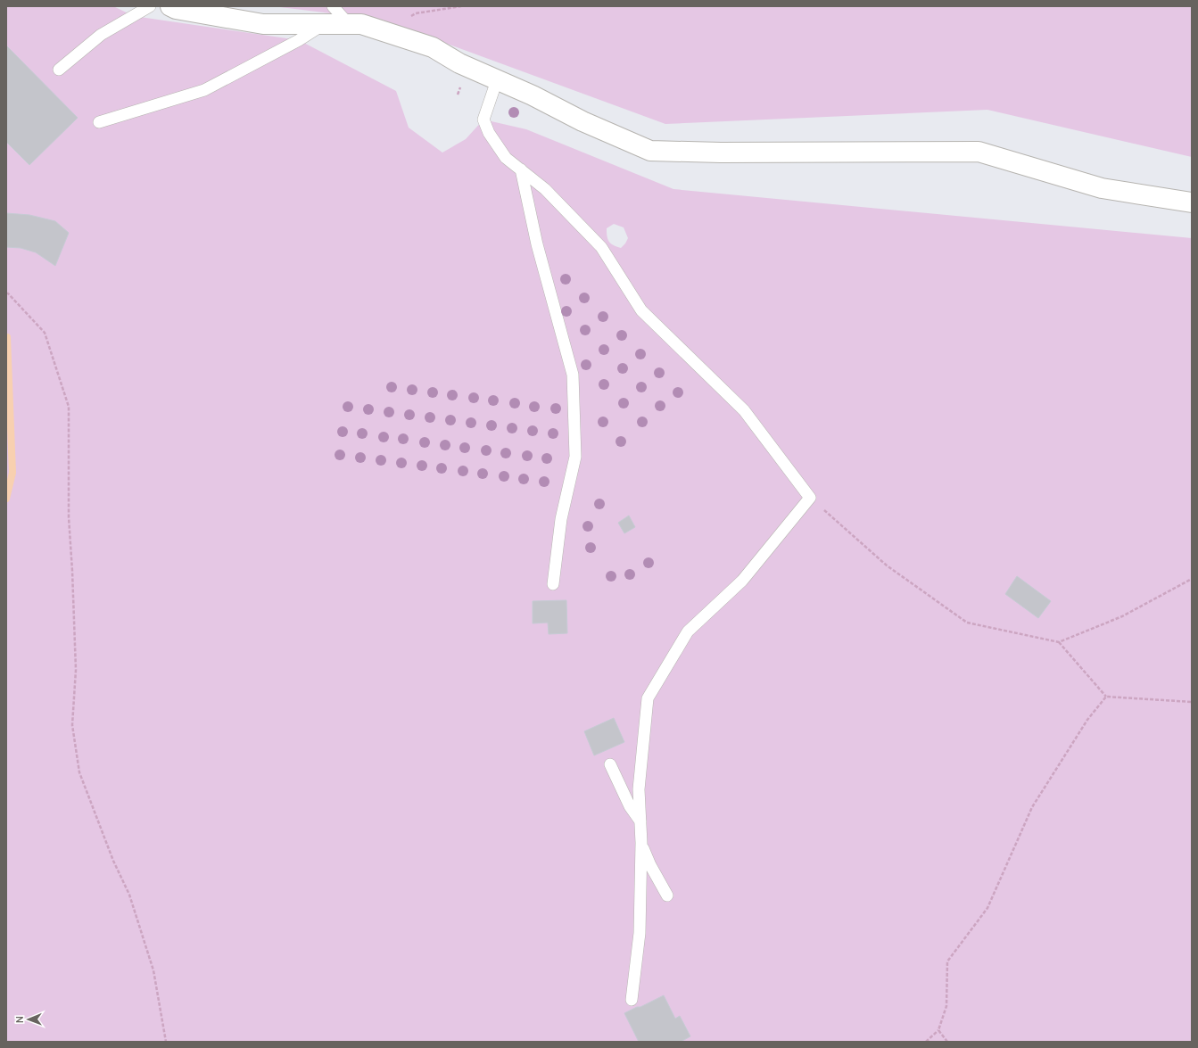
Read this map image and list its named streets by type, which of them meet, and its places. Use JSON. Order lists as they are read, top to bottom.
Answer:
{
  "north": "left"
}
